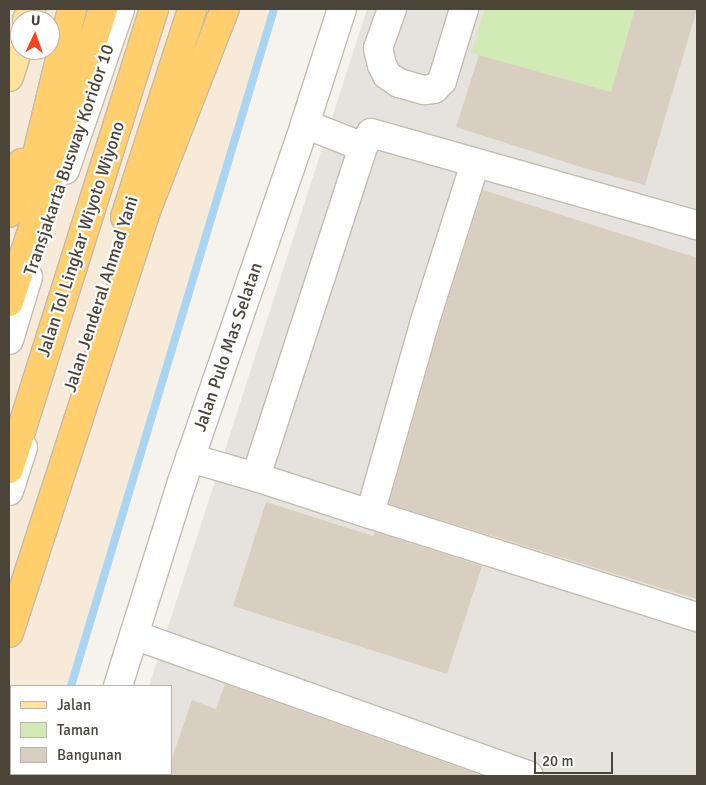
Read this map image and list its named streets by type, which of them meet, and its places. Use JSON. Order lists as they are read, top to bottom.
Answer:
{
  "streets": {
    "highway": ["Jalan Tol Lingkar Wiyoto Wiyono", "Jalan Jenderal Ahmad Yani"],
    "street": ["Transjakarta Busway Koridor 10", "Jalan Pulo Mas Selatan"]
  },
  "legend": ["Jalan", "Taman", "Bangunan"],
  "scale_bar": "20 m",
  "north": "top"
}
